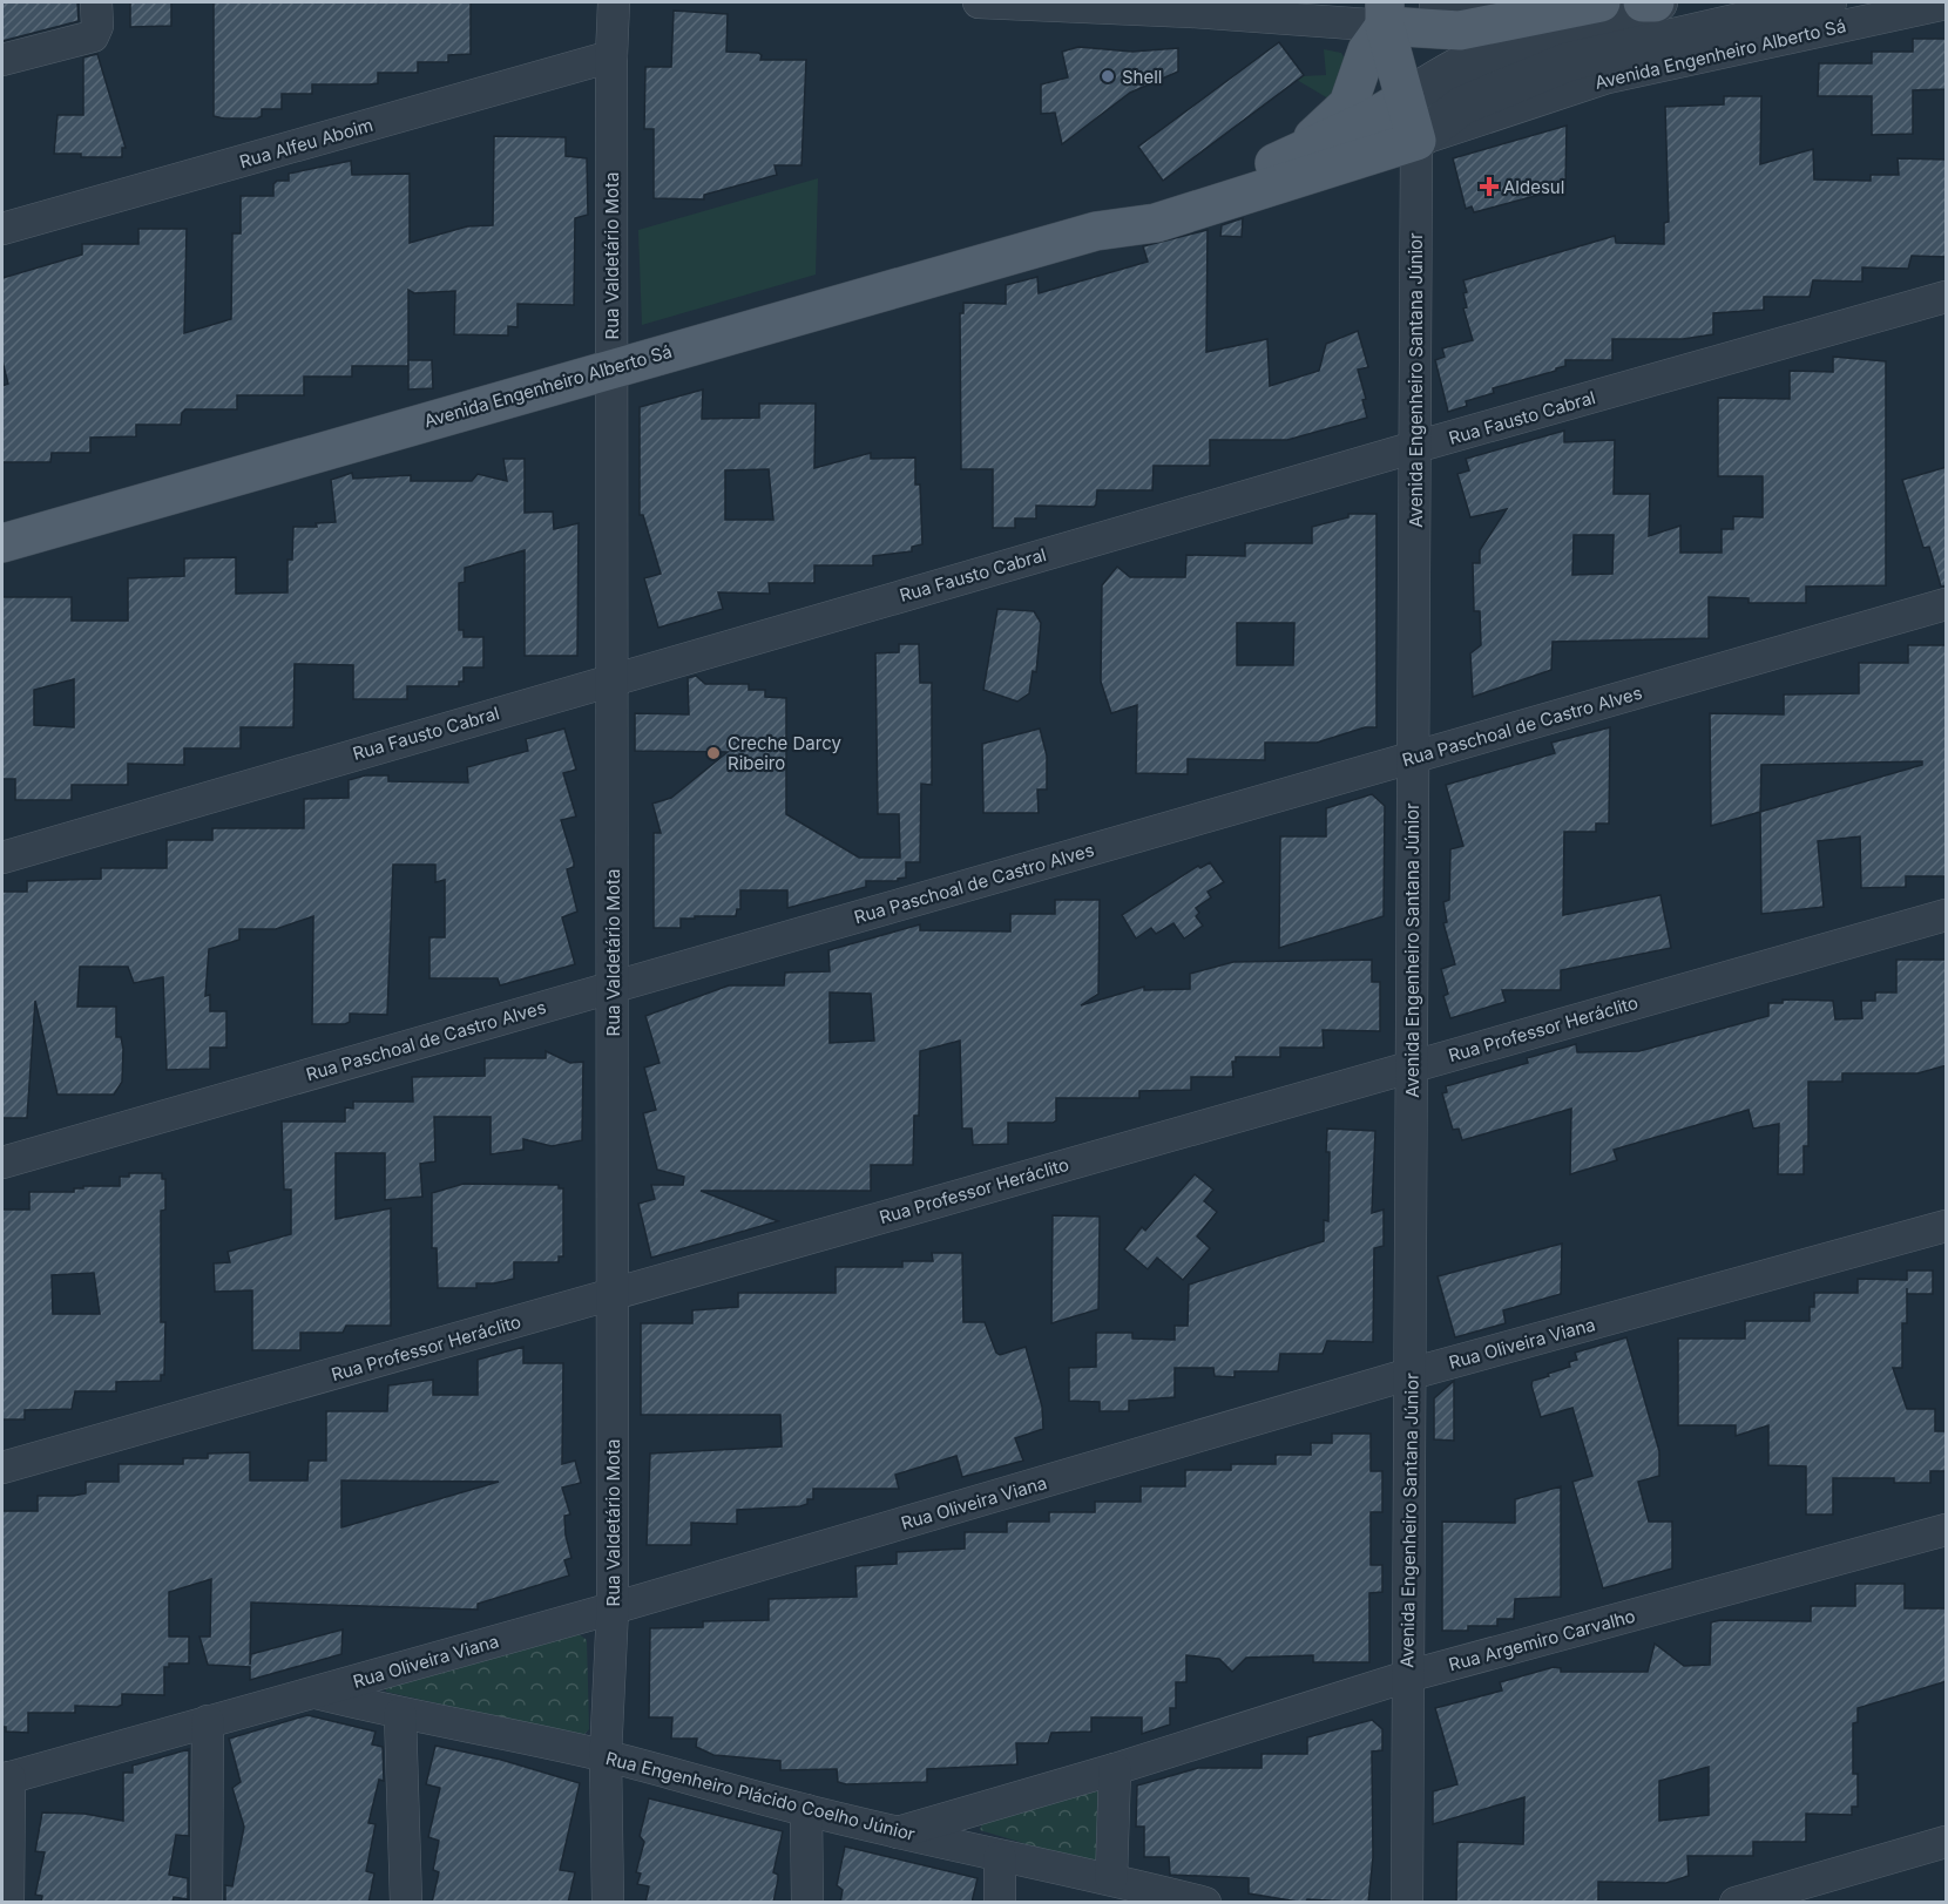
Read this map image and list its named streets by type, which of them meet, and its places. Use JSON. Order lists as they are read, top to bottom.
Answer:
{
  "streets": {
    "main road": ["Avenida Engenheiro Alberto Sá", "Avenida Engenheiro Santana Júnior"],
    "street": [
      "Rua Alfeu Aboim",
      "Rua Valdetário Mota",
      "Rua Fausto Cabral",
      "Rua Paschoal de Castro Alves",
      "Rua Professor Heráclito",
      "Rua Oliveira Viana",
      "Rua Argemiro Carvalho",
      "Rua Engenheiro Plácido Coelho Júnior"
    ]
  },
  "crossings": [
    ["Avenida Engenheiro Alberto Sá", "Rua Valdetário Mota"],
    ["Avenida Engenheiro Alberto Sá", "Avenida Engenheiro Santana Júnior"],
    ["Rua Alfeu Aboim", "Rua Valdetário Mota"],
    ["Rua Valdetário Mota", "Rua Fausto Cabral"],
    ["Rua Valdetário Mota", "Rua Paschoal de Castro Alves"],
    ["Rua Valdetário Mota", "Rua Professor Heráclito"],
    ["Rua Valdetário Mota", "Rua Oliveira Viana"],
    ["Rua Valdetário Mota", "Rua Engenheiro Plácido Coelho Júnior"],
    ["Avenida Engenheiro Santana Júnior", "Rua Fausto Cabral"],
    ["Avenida Engenheiro Santana Júnior", "Rua Paschoal de Castro Alves"],
    ["Avenida Engenheiro Santana Júnior", "Rua Professor Heráclito"],
    ["Avenida Engenheiro Santana Júnior", "Rua Oliveira Viana"],
    ["Avenida Engenheiro Santana Júnior", "Rua Argemiro Carvalho"],
    ["Rua Oliveira Viana", "Rua Engenheiro Plácido Coelho Júnior"],
    ["Rua Argemiro Carvalho", "Rua Engenheiro Plácido Coelho Júnior"]
  ],
  "places": {
    "other": ["Shell", "Creche Darcy Ribeiro"],
    "health": ["Aldesul"]
  }
}
